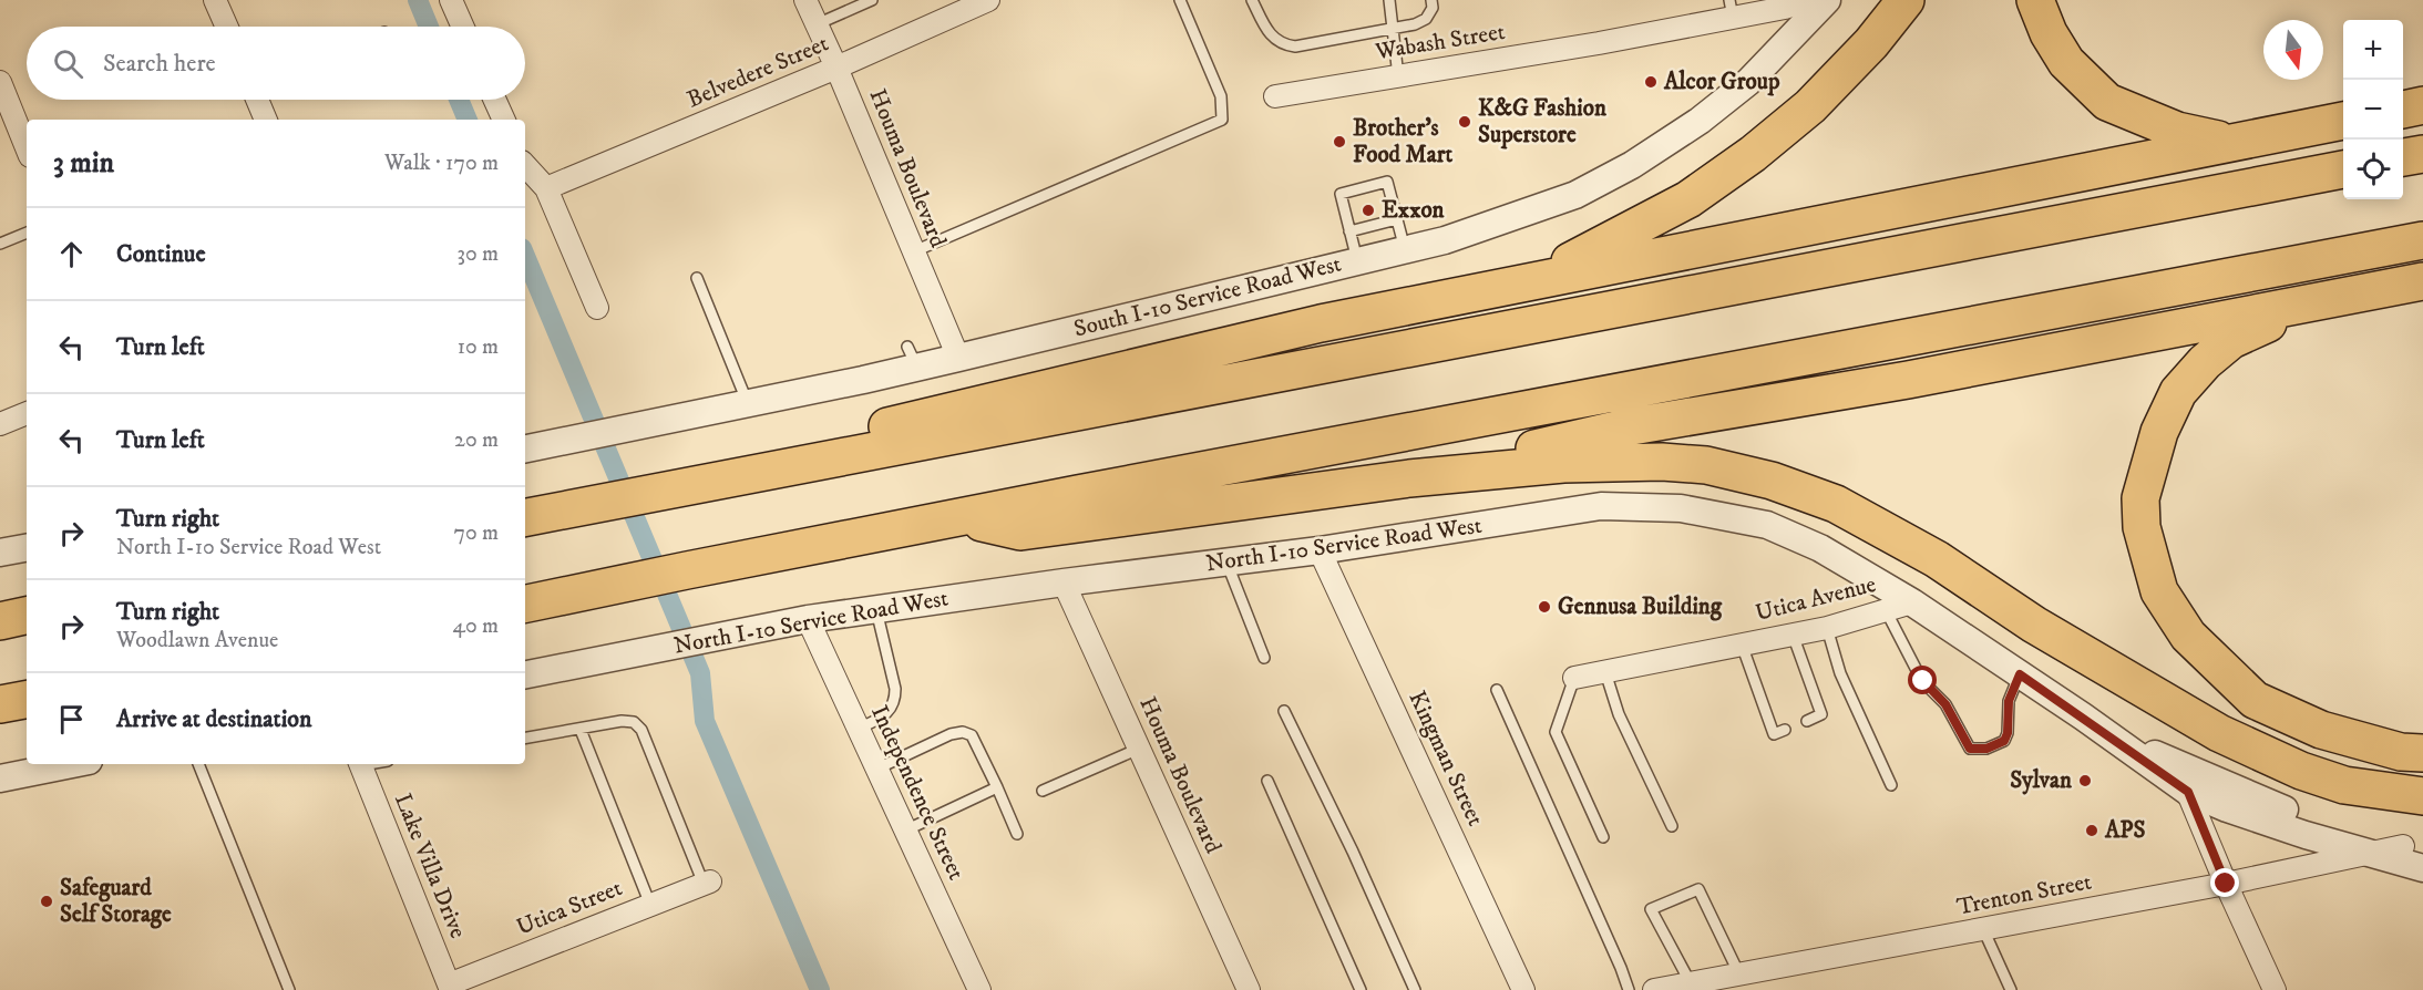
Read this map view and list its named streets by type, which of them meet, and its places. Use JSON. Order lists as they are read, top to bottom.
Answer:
{
  "streets": {
    "street": [
      "Wabash Street",
      "Belvedere Street",
      "Houma Boulevard",
      "South I-10 Service Road West",
      "North I-10 Service Road West",
      "Utica Avenue",
      "Kingman Street",
      "Independence Street",
      "Lake Villa Drive",
      "Trenton Street",
      "Utica Street"
    ]
  },
  "crossings": [
    ["Wabash Street", "South I-10 Service Road West"],
    ["Belvedere Street", "Houma Boulevard"],
    ["Houma Boulevard", "South I-10 Service Road West"],
    ["Houma Boulevard", "North I-10 Service Road West"],
    ["North I-10 Service Road West", "Utica Avenue"],
    ["North I-10 Service Road West", "Kingman Street"],
    ["North I-10 Service Road West", "Independence Street"],
    ["North I-10 Service Road West", "Trenton Street"],
    ["Lake Villa Drive", "Utica Street"]
  ],
  "places": [
    "Alcor Group",
    "K&G Fashion Superstore",
    "Brother's Food Mart",
    "Exxon",
    "Gennusa Building",
    "Sylvan",
    "APS",
    "Safeguard Self Storage"
  ],
  "north": "bottom",
  "page": {
    "map_buttons": ["+", "−"],
    "search": "Search here",
    "heading": ["3 min", "Walk · 170 m"],
    "list": [
      ["Continue", "30 m"],
      ["Turn left", "10 m"],
      ["Turn left", "20 m"],
      ["Turn right", "North I-10 Service Road West", "70 m"],
      ["Turn right", "Woodlawn Avenue", "40 m"],
      "Arrive at destination"
    ]
  }
}
